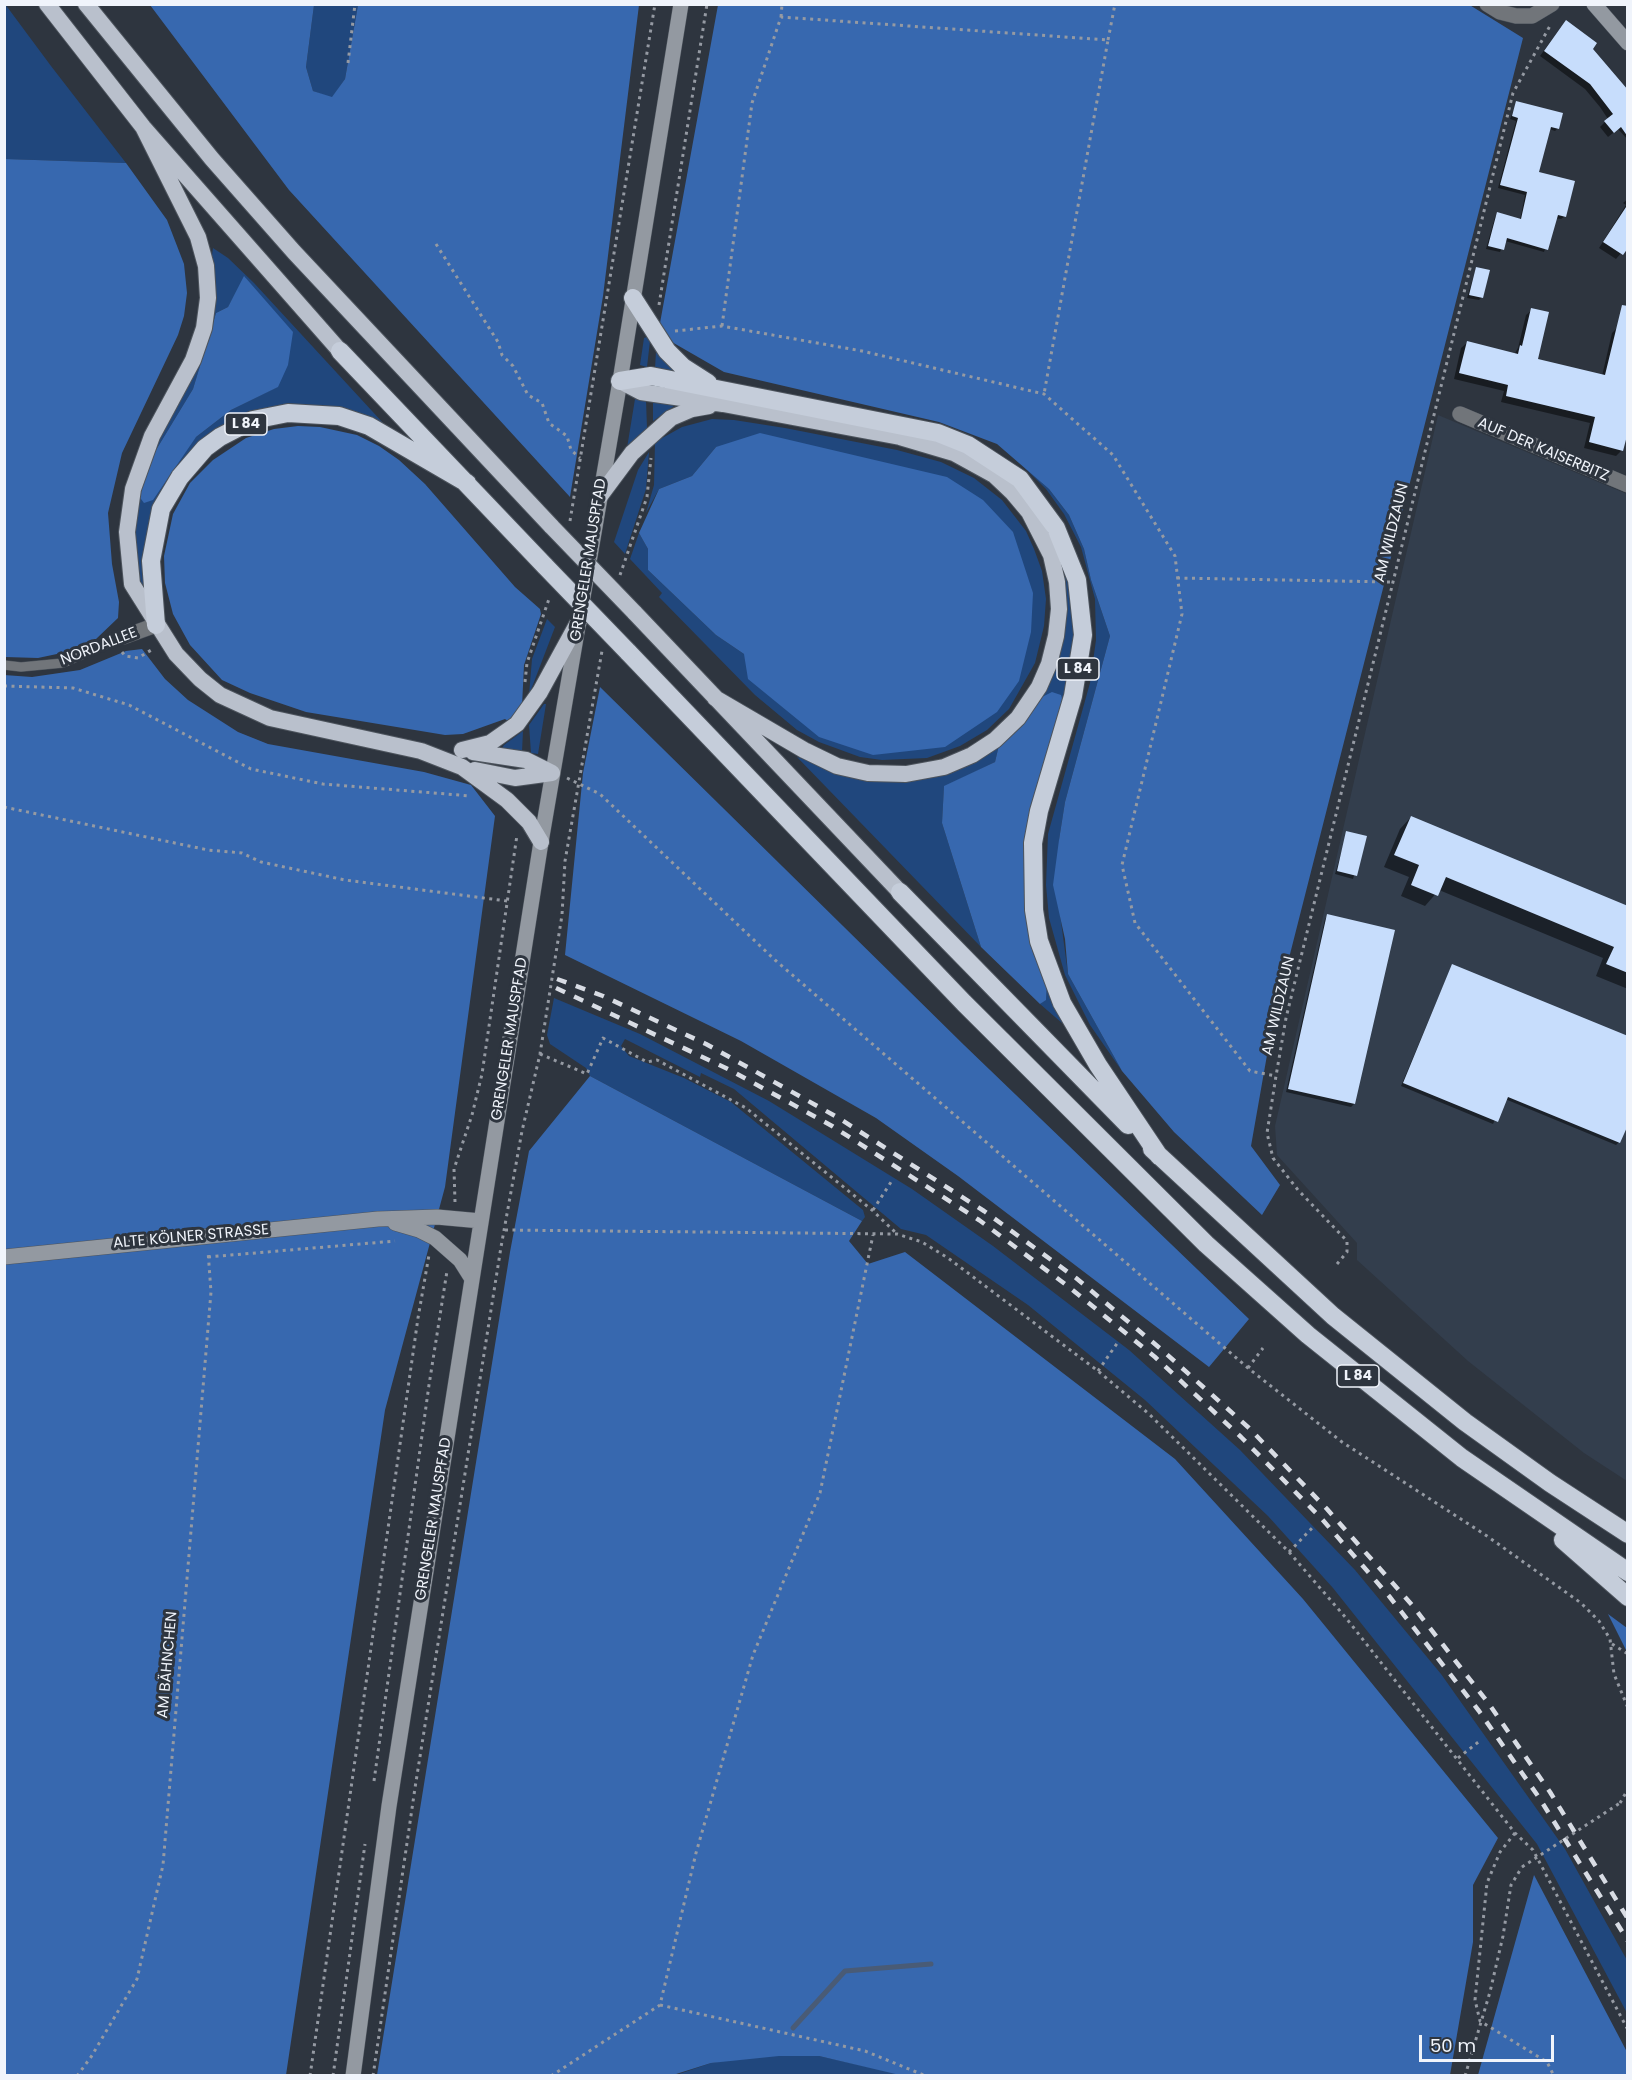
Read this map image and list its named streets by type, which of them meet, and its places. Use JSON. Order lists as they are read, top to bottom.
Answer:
{
  "streets": {
    "highway": ["L 84"],
    "main road": ["GRENGELER MAUSPFAD", "ALTE KÖLNER STRASSE"],
    "street": ["AUF DER KAISERBITZ", "NORDALLEE"],
    "path": ["AM WILDZAUN", "AM BÄHNCHEN"]
  },
  "crossings": [
    ["L 84", "GRENGELER MAUSPFAD"],
    ["L 84", "NORDALLEE"],
    ["GRENGELER MAUSPFAD", "ALTE KÖLNER STRASSE"],
    ["ALTE KÖLNER STRASSE", "AM BÄHNCHEN"]
  ],
  "scale_bar": "50 m"
}
